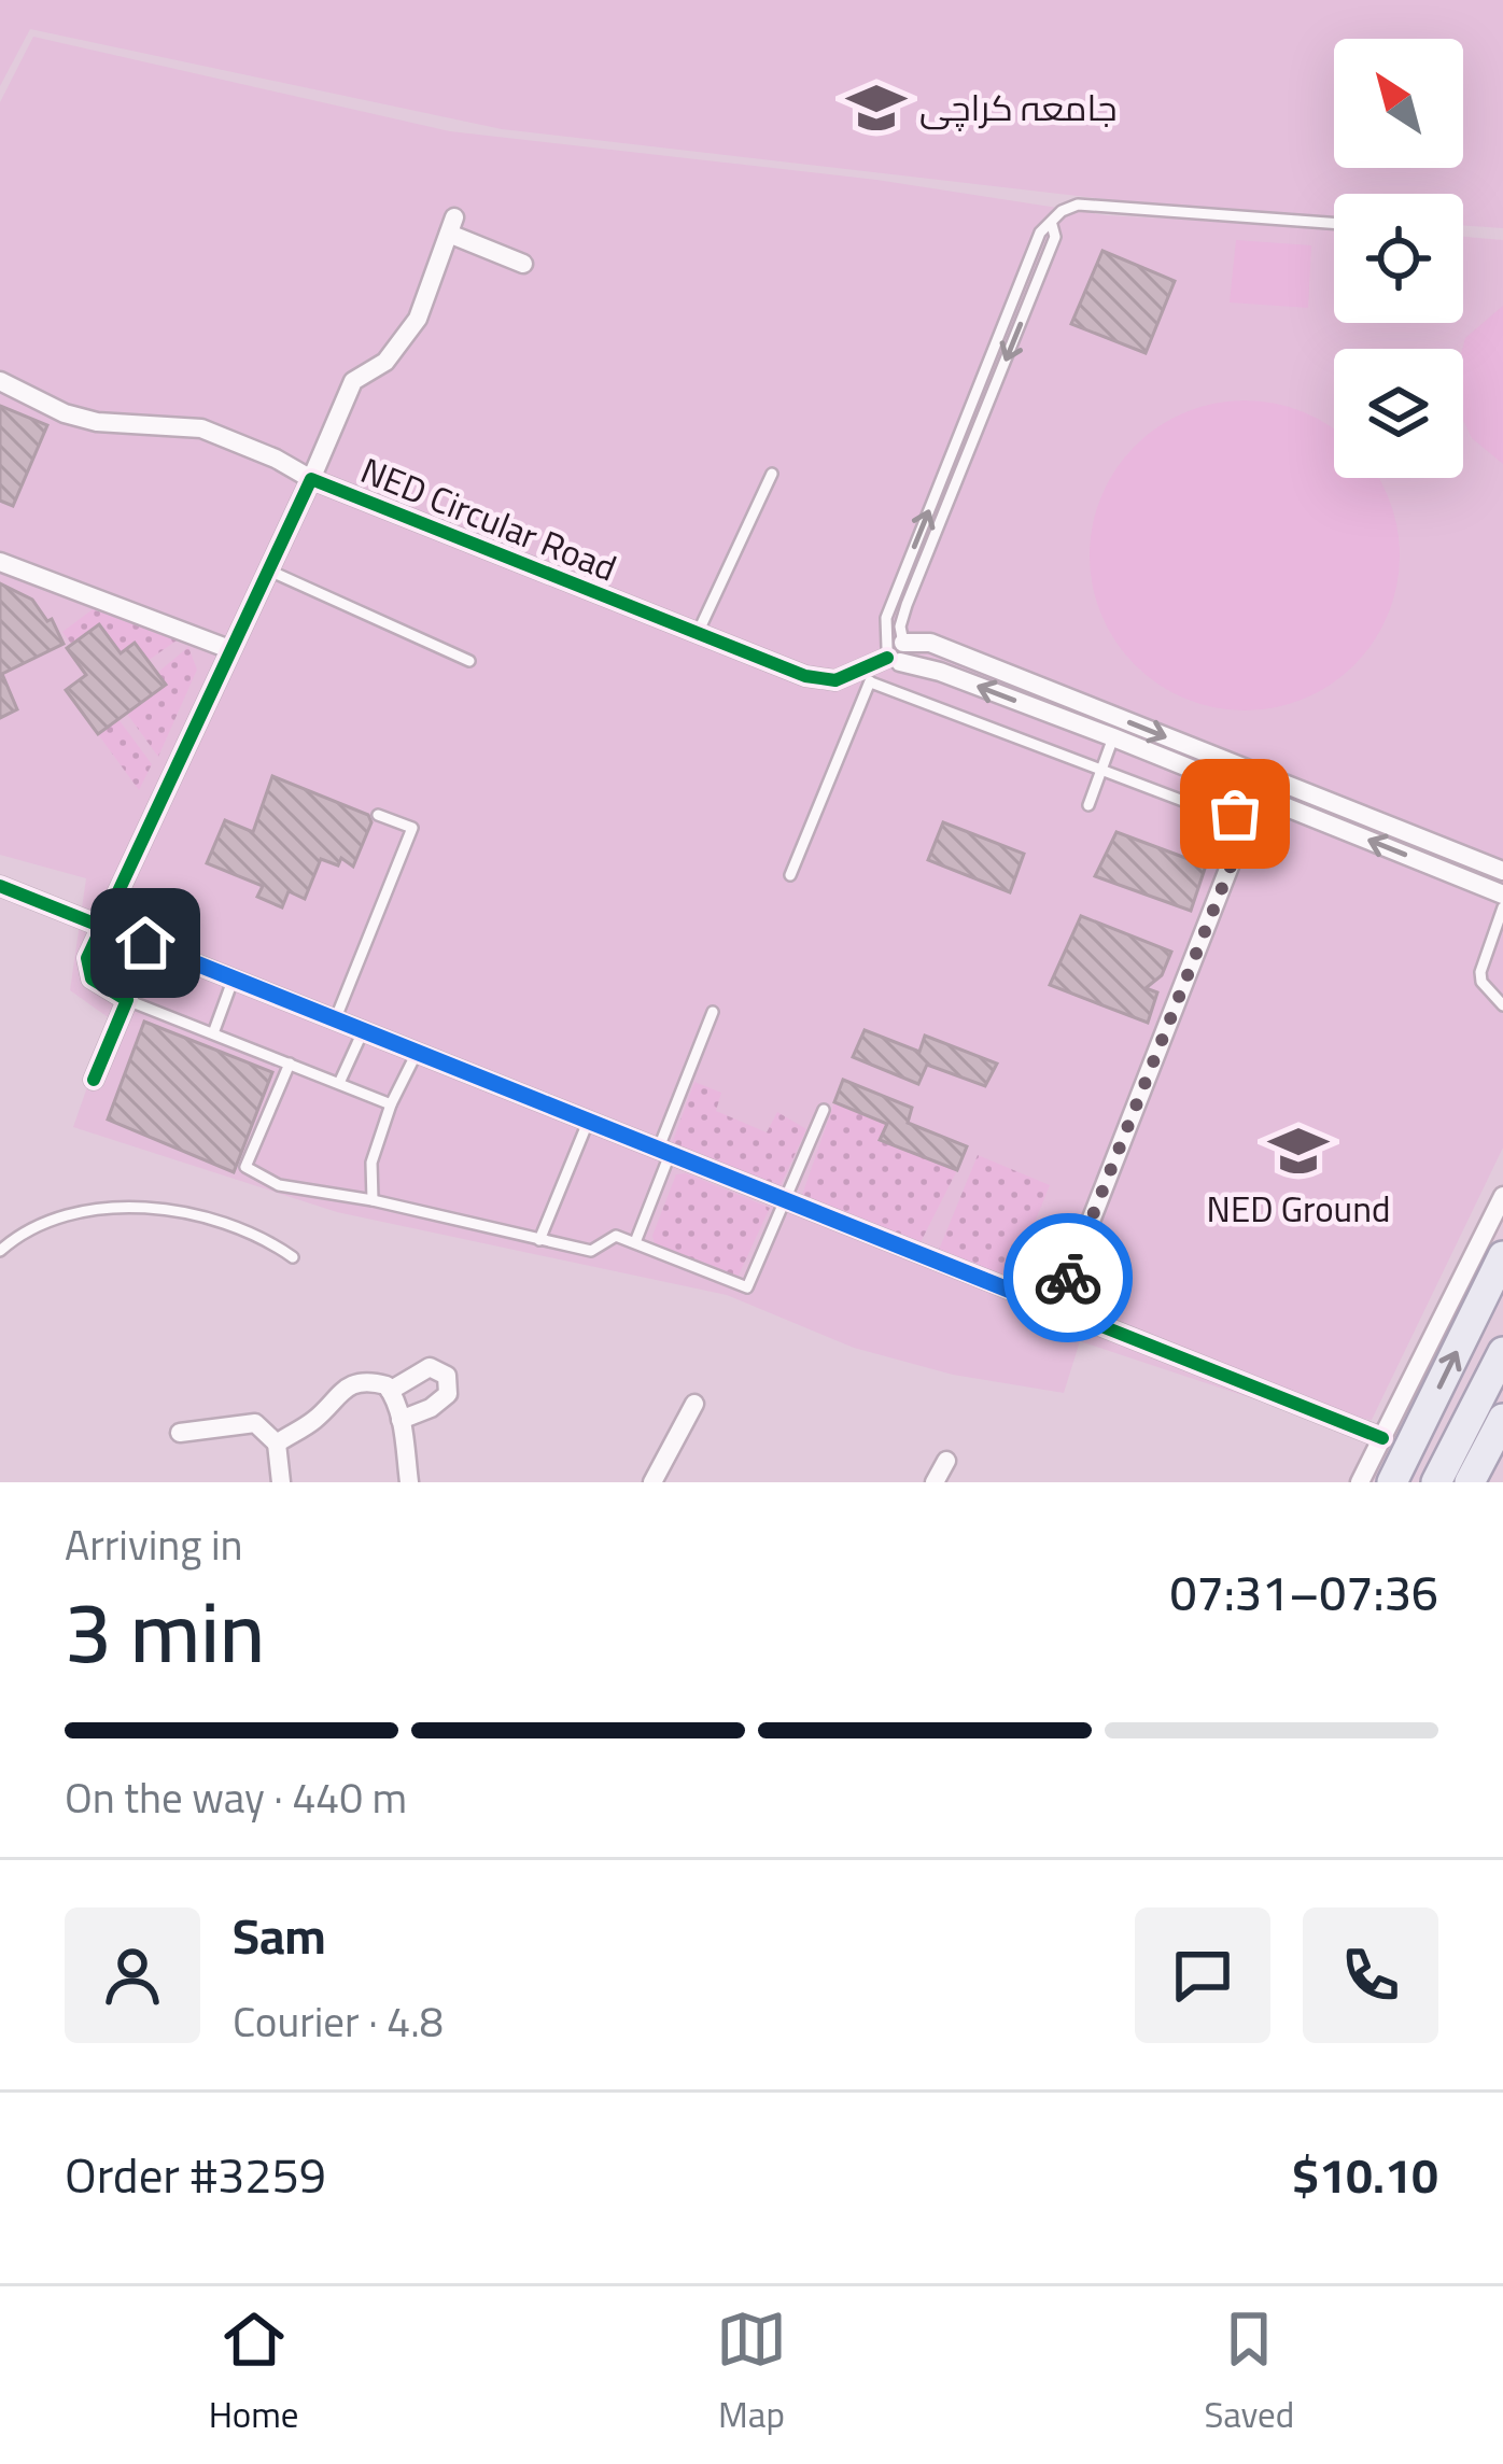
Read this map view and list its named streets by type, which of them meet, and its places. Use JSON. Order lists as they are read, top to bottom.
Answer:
{
  "streets": {
    "street": ["NED Circular Road"]
  },
  "places": {
    "school or university": ["جامعہ کراچی", "NED Ground"]
  },
  "north": "top left",
  "page": {
    "heading": ["3 min", "Arriving in", "07:31–07:36"],
    "panel": [
      "Sam",
      "Courier · 4.8",
      "Order #3259",
      "$10.10"
    ],
    "bar": "On the way · 440 m",
    "tabs": ["Home", "Map", "Saved"]
  }
}
